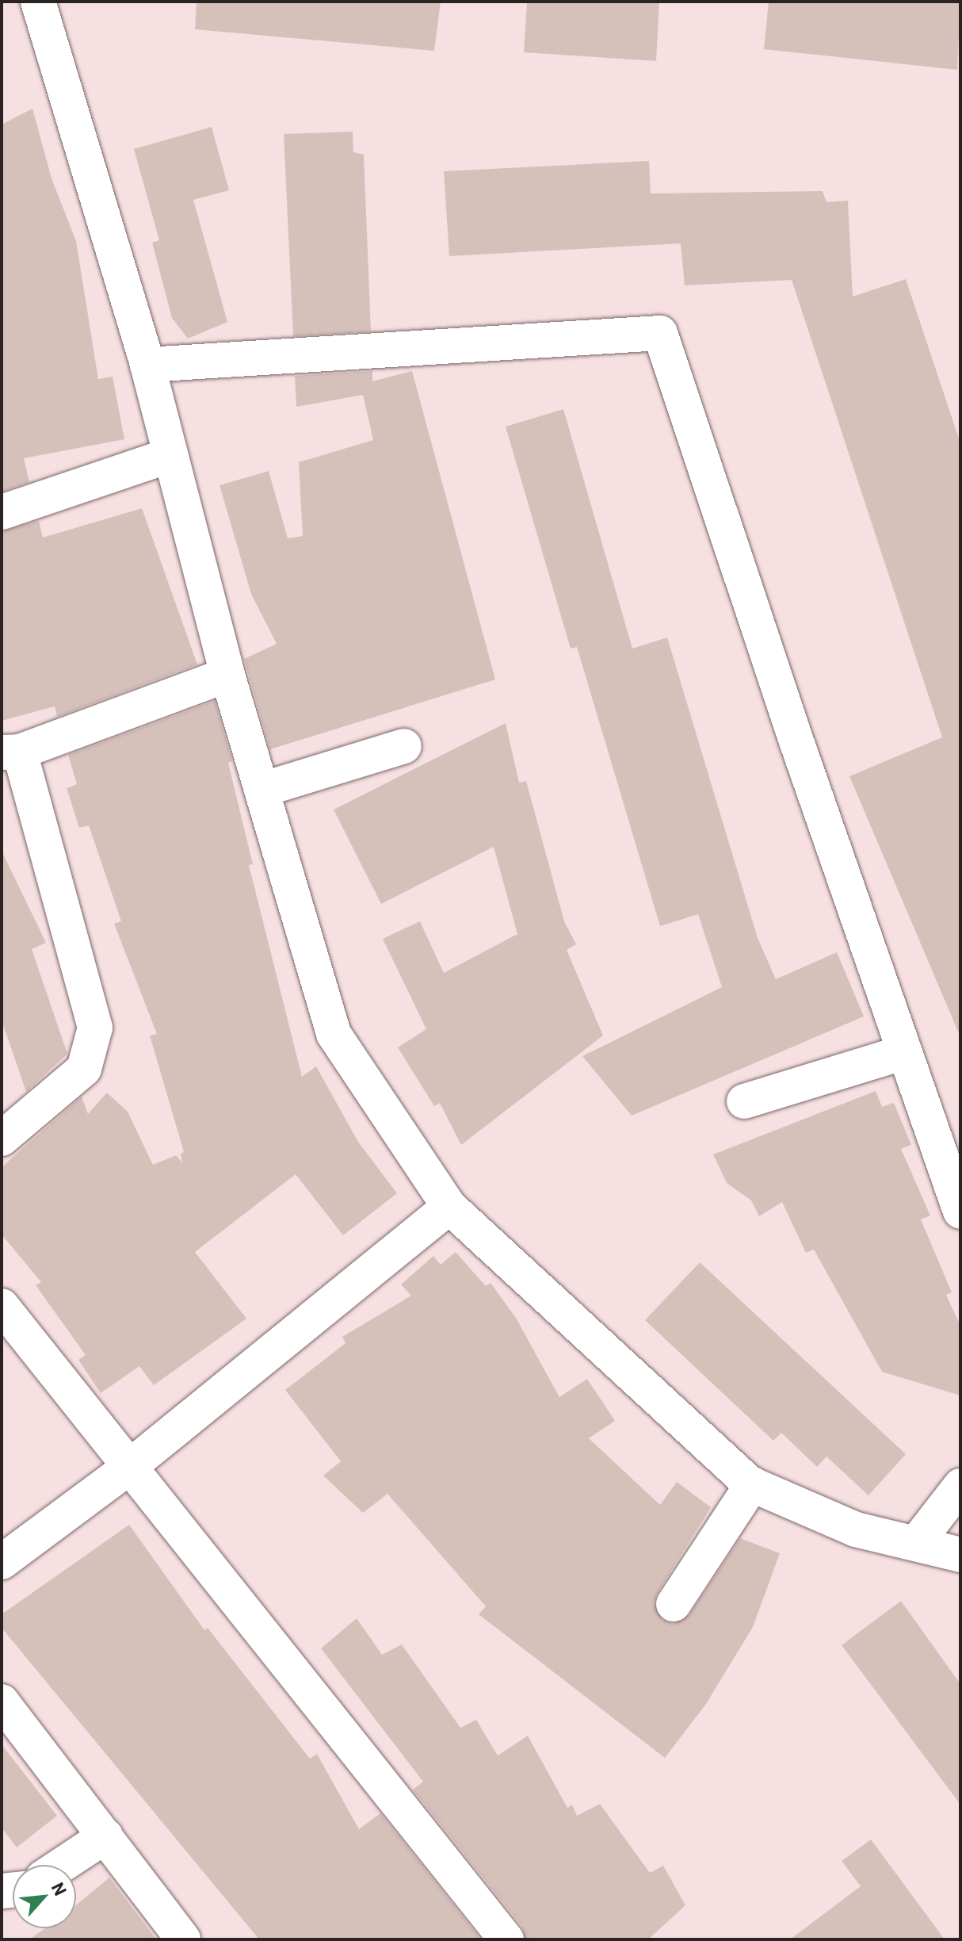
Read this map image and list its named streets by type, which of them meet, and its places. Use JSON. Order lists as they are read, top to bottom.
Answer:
{
  "north": "top right"
}
